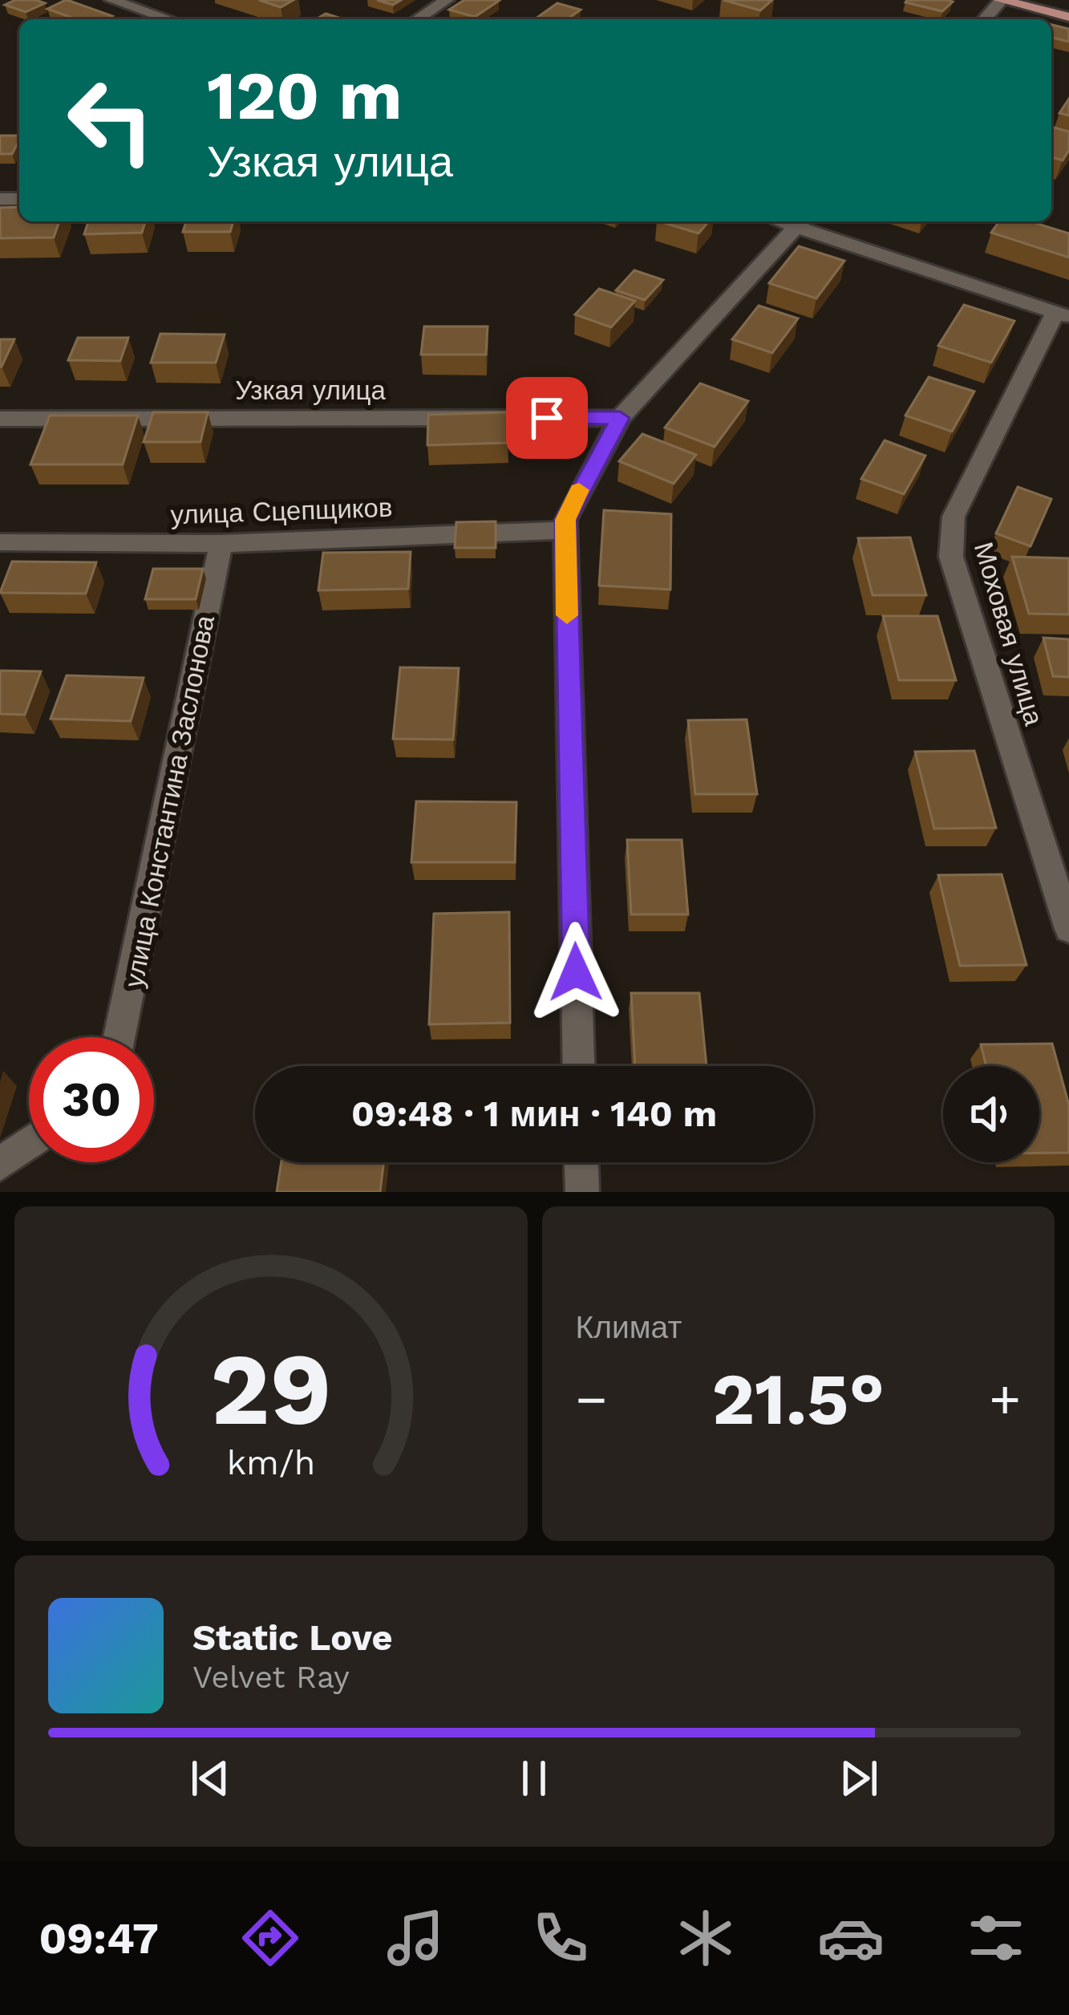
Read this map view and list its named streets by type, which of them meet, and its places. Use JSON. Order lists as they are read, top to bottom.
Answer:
{
  "streets": {
    "street": [
      "Узкая улица",
      "улица Сцепщиков",
      "Моховая улица",
      "улица Константина Заслонова"
    ]
  },
  "crossings": [
    ["улица Сцепщиков", "улица Константина Заслонова"]
  ],
  "page": {
    "turn": ["120 m", "Узкая улица"],
    "limit": "30",
    "trip": "09:48 · 1 мин · 140 m",
    "tile": "Климат",
    "heat": ["−", "21.5°", "+"],
    "song": ["Static Love", "Velvet Ray"],
    "tabs": "09:47",
    "gauge": ["29", "km/h"]
  }
}
